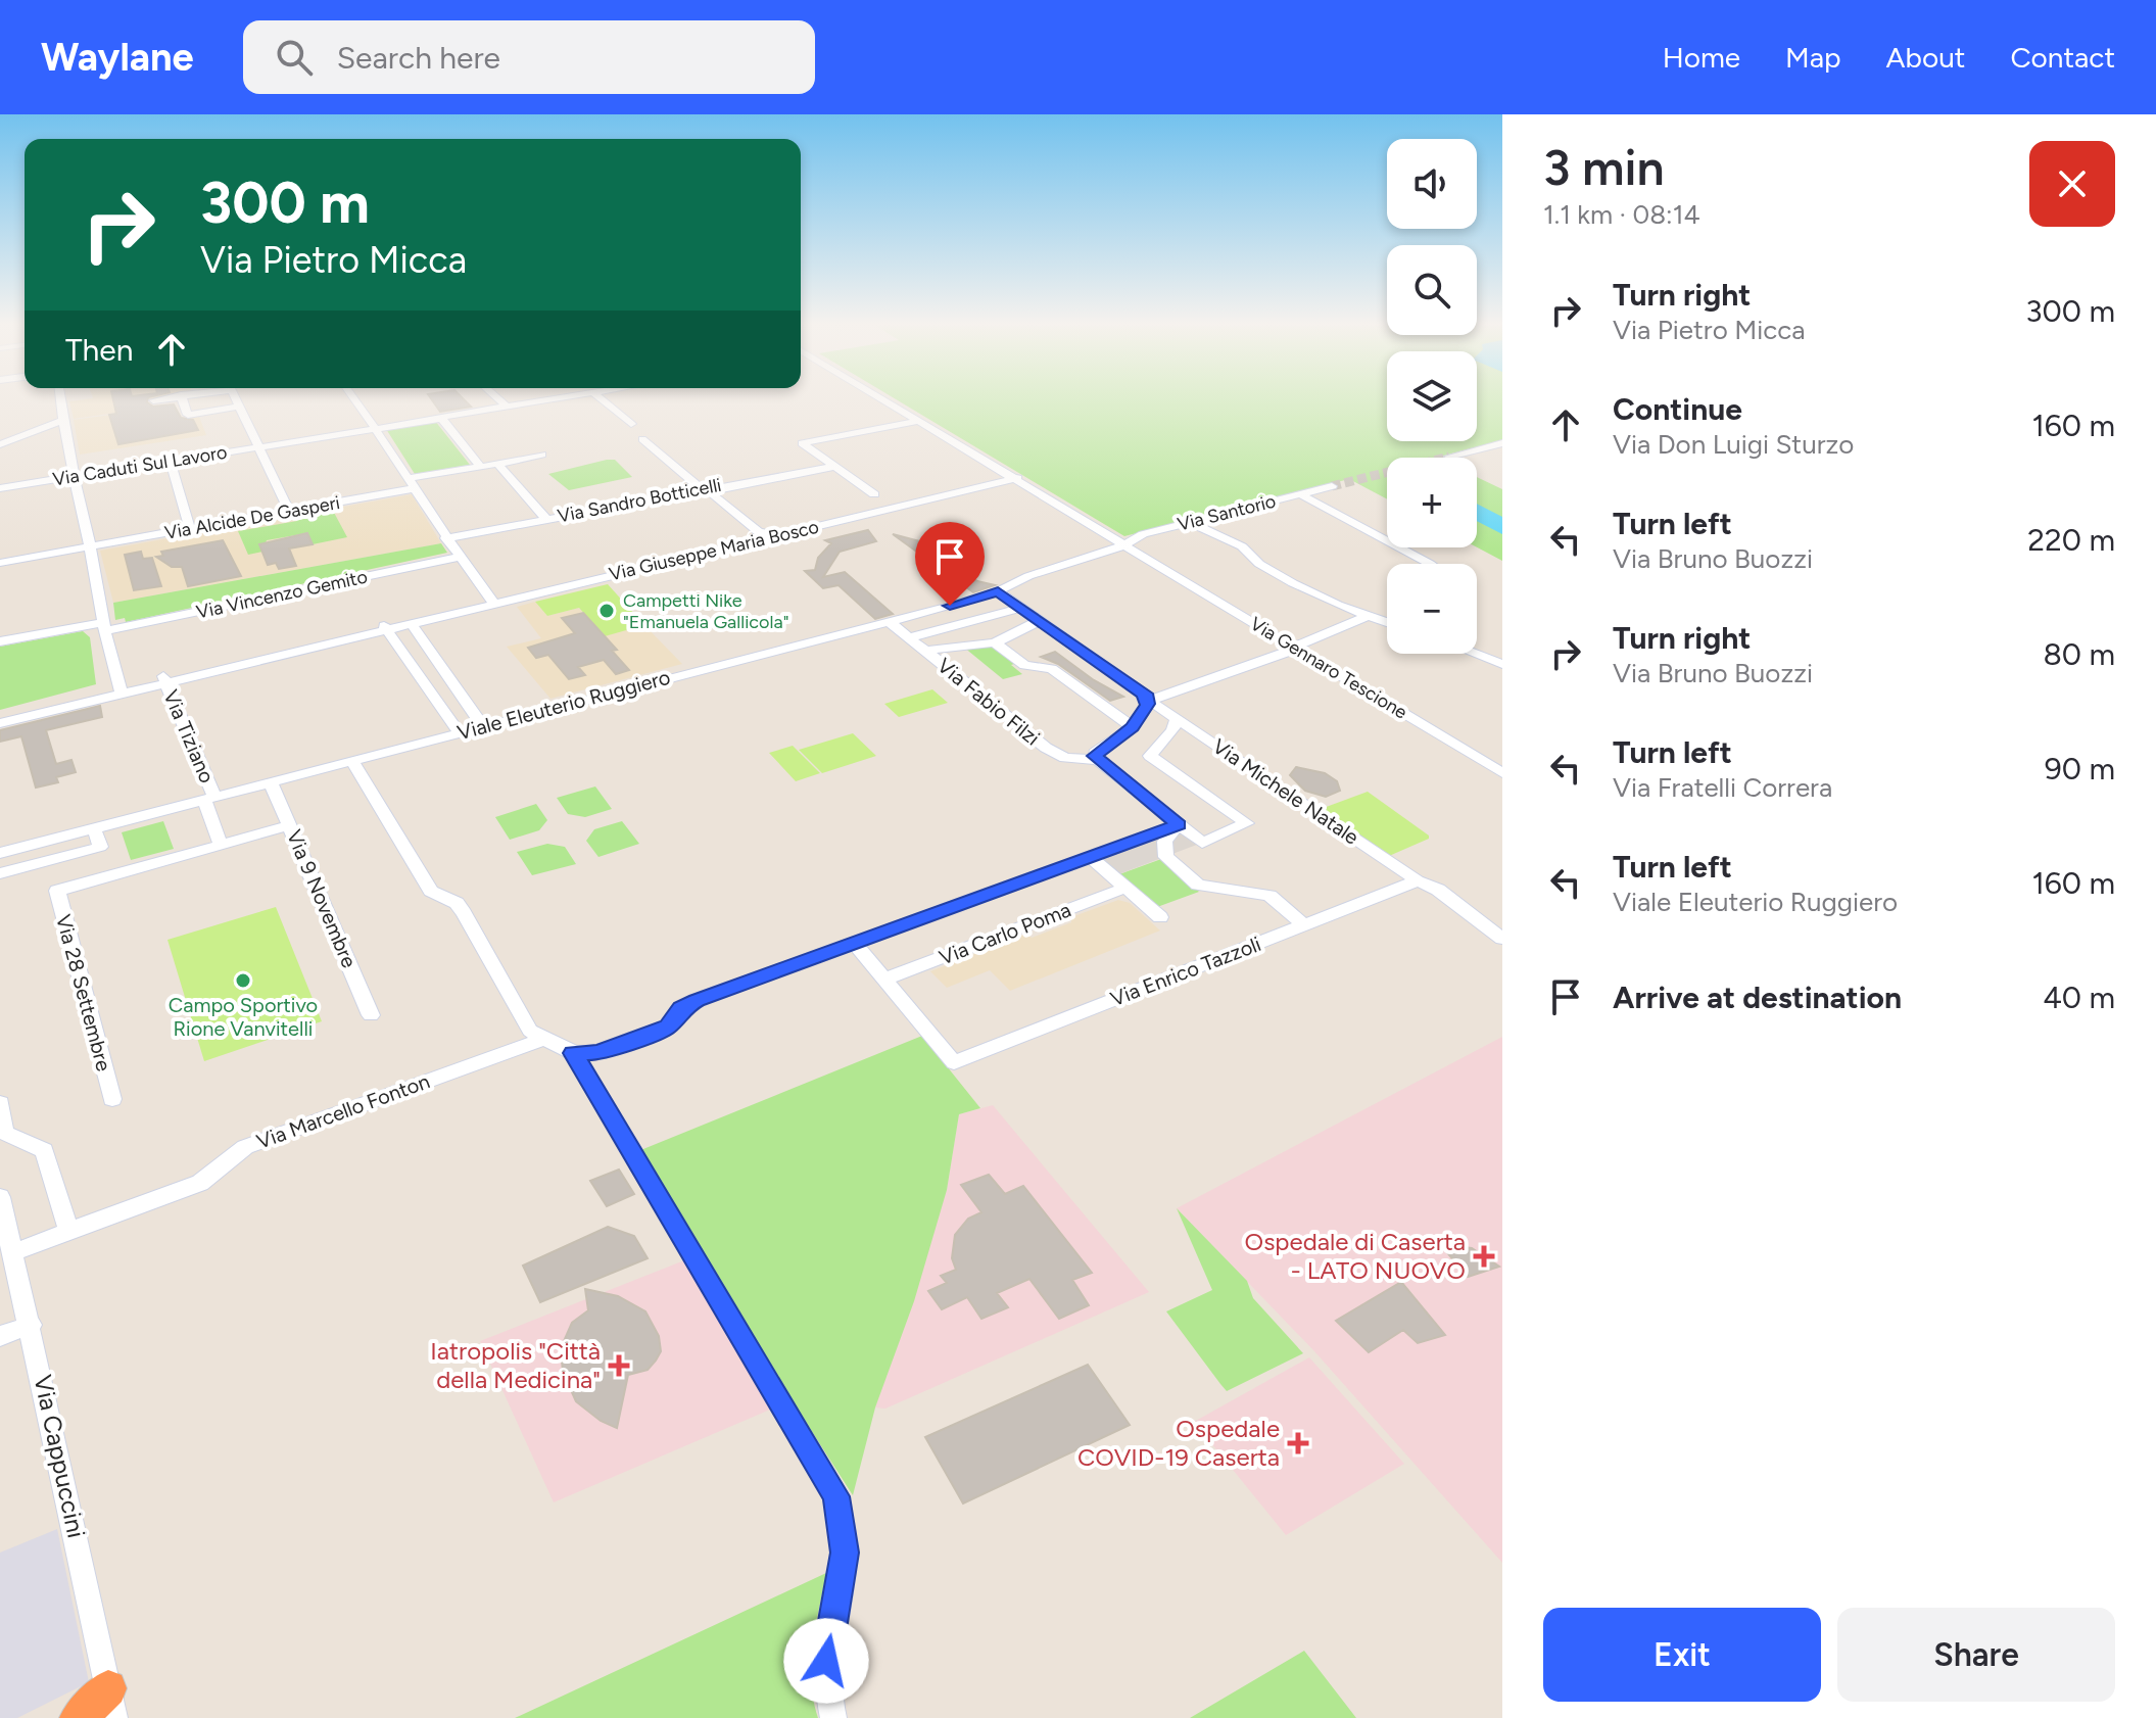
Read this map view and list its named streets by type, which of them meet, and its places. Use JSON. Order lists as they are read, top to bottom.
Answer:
{
  "streets": {
    "street": [
      "Via Caduti Sul Lavoro",
      "Via Sandro Botticelli",
      "Via Santorio",
      "Via Alcide De Gasperi",
      "Via Giuseppe Maria Bosco",
      "Via Vincenzo Gemito",
      "Via Gennaro Tescione",
      "Via Fabio Filzi",
      "Viale Eleuterio Ruggiero",
      "Via Tiziano",
      "Via Michele Natale",
      "Via 9 Novembre",
      "Via Carlo Poma",
      "Via Enrico Tazzoli",
      "Via 28 Settembre",
      "Via Marcello Fonton",
      "Via Cappuccini"
    ]
  },
  "crossings": [
    ["Via Santorio", "Via Gennaro Tescione"],
    ["Via Santorio", "Viale Eleuterio Ruggiero"],
    ["Via Giuseppe Maria Bosco", "Via Gennaro Tescione"],
    ["Via Giuseppe Maria Bosco", "Via Tiziano"],
    ["Via Gennaro Tescione", "Viale Eleuterio Ruggiero"],
    ["Via Fabio Filzi", "Viale Eleuterio Ruggiero"],
    ["Viale Eleuterio Ruggiero", "Via Tiziano"],
    ["Viale Eleuterio Ruggiero", "Via Michele Natale"],
    ["Viale Eleuterio Ruggiero", "Via 9 Novembre"],
    ["Via Michele Natale", "Via Enrico Tazzoli"],
    ["Via Carlo Poma", "Via Enrico Tazzoli"],
    ["Via Marcello Fonton", "Via Cappuccini"]
  ],
  "places": {
    "other": ["Campetti Nike \"Emanuela Gallicola\"", "Campo Sportivo Rione Vanvitelli"],
    "health": ["Ospedale di Caserta - LATO NUOVO", "Iatropolis \"Città della Medicina\"", "Ospedale COVID-19 Caserta"]
  },
  "page": {
    "header": "Waylane",
    "search": "Search here",
    "nav": [
      "Home",
      "Map",
      "About",
      "Contact"
    ],
    "heading": ["3 min", "1.1 km · 08:14"],
    "map_buttons": ["+", "−"],
    "turn": ["300 m", "Via Pietro Micca"],
    "list": [
      {
        "name": "Turn right",
        "note": "Via Pietro Micca",
        "value": "300 m"
      },
      {
        "name": "Continue",
        "note": "Via Don Luigi Sturzo",
        "value": "160 m"
      },
      {
        "name": "Turn left",
        "note": "Via Bruno Buozzi",
        "value": "220 m"
      },
      {
        "name": "Turn right",
        "note": "Via Bruno Buozzi",
        "value": "80 m"
      },
      {
        "name": "Turn left",
        "note": "Via Fratelli Correra",
        "value": "90 m"
      },
      {
        "name": "Turn left",
        "note": "Viale Eleuterio Ruggiero",
        "value": "160 m"
      },
      {
        "name": "Arrive at destination",
        "value": "40 m"
      }
    ],
    "then": "Then",
    "buttons": ["Exit", "Share"]
  }
}
